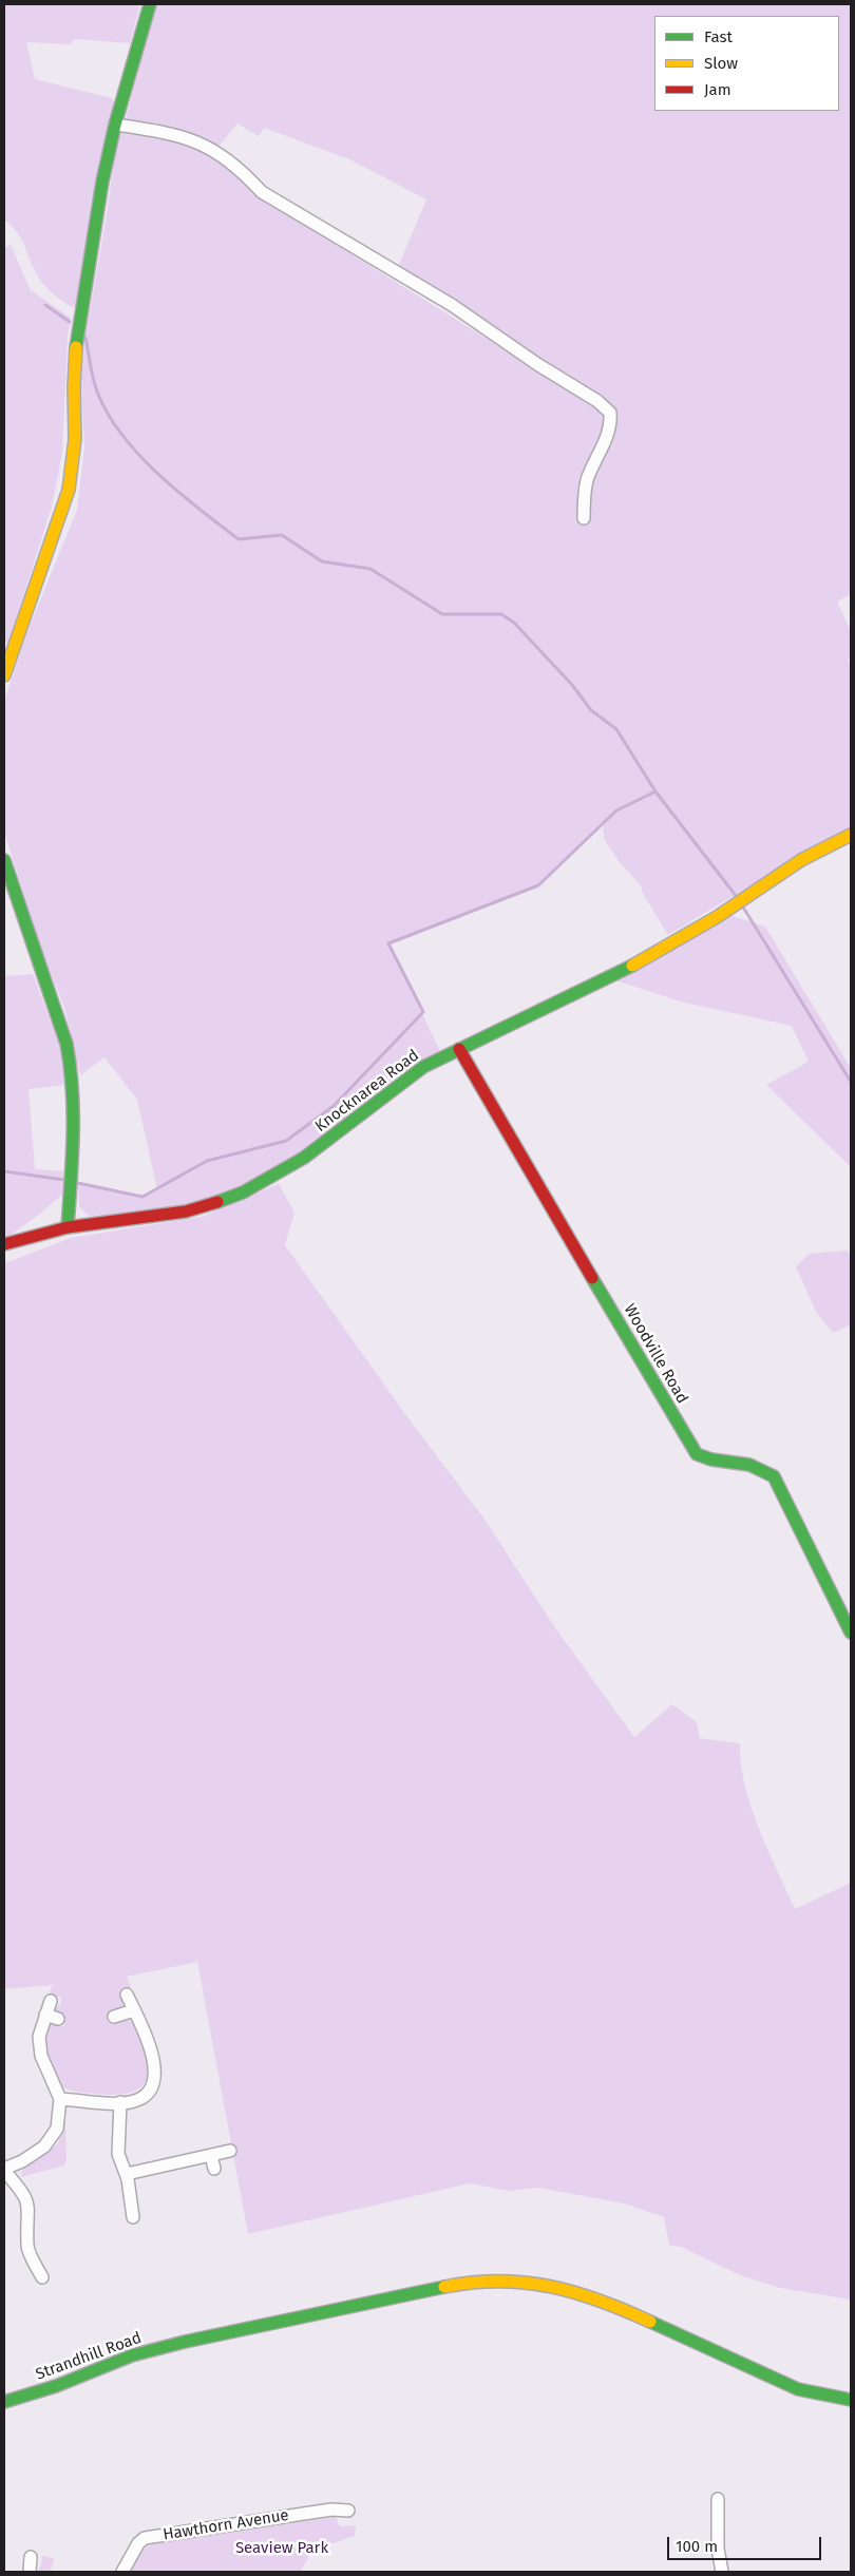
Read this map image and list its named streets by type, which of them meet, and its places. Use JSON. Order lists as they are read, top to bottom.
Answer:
{
  "streets": {
    "street": [
      "Knocknarea Road",
      "Woodville Road",
      "Strandhill Road",
      "Hawthorn Avenue"
    ]
  },
  "crossings": [
    ["Knocknarea Road", "Woodville Road"]
  ],
  "parks": ["Seaview Park"],
  "legend": ["Fast", "Slow", "Jam"],
  "scale_bar": "100 m"
}
